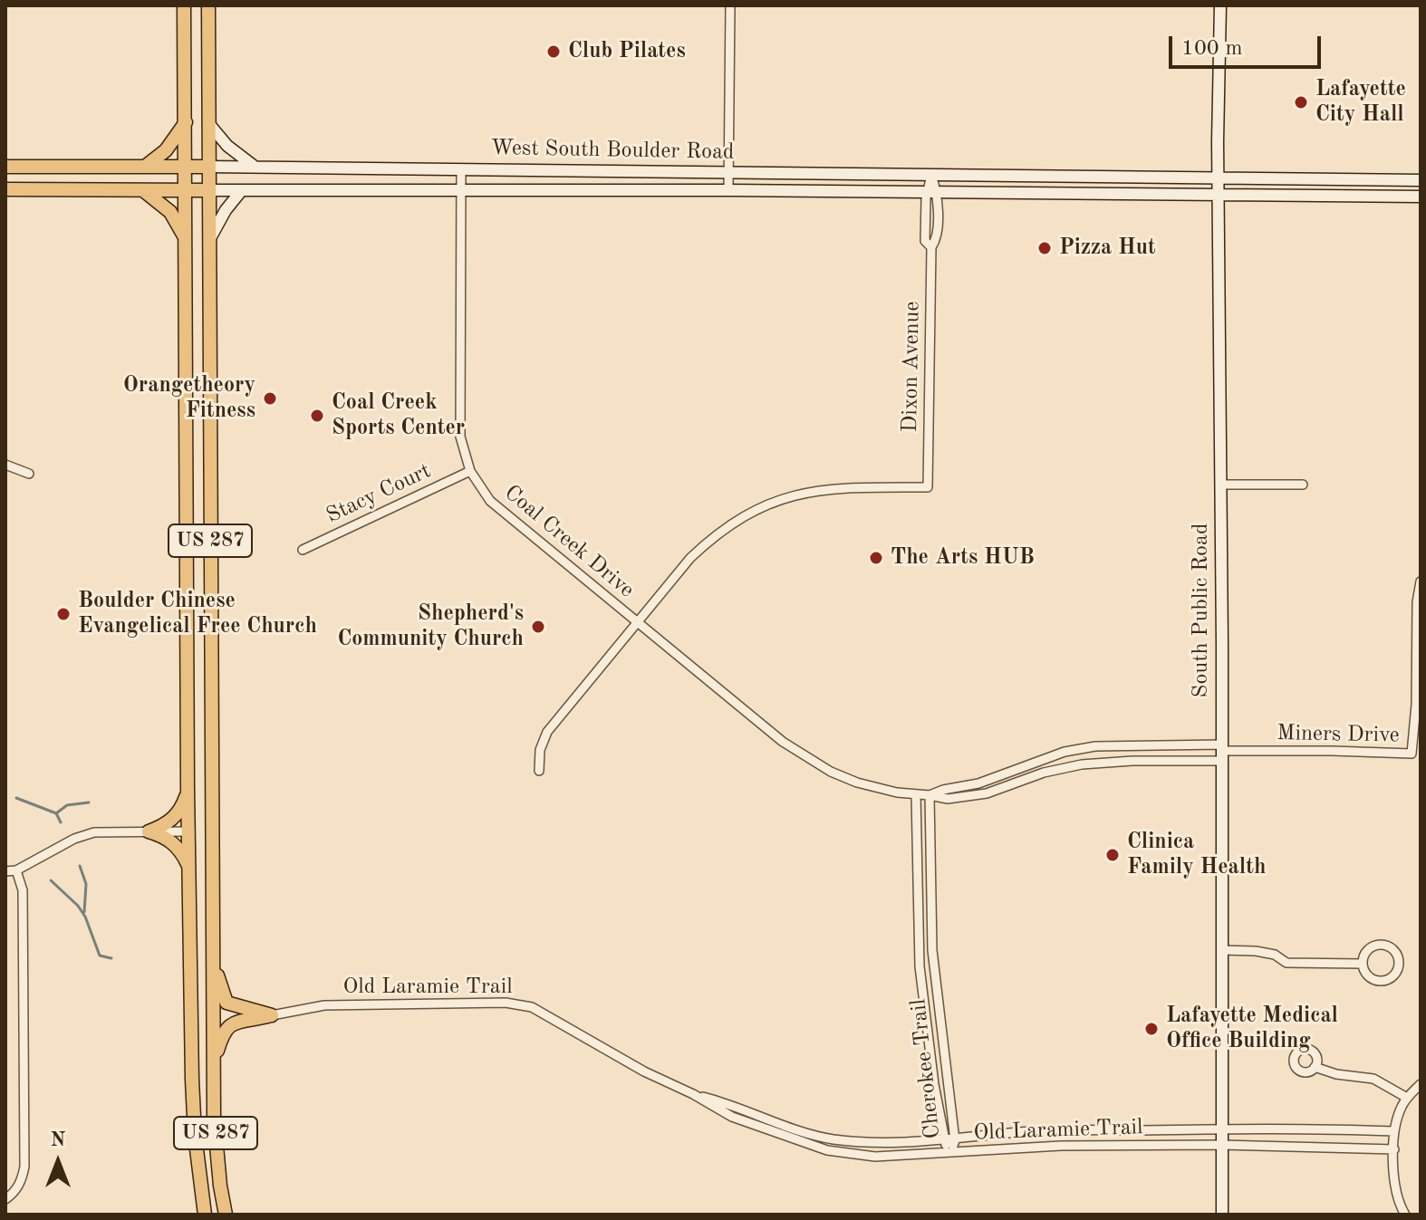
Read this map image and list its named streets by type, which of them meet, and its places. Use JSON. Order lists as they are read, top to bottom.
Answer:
{
  "streets": {
    "main road": ["West South Boulder Road", "US 287", "South Public Road"],
    "street": [
      "Dixon Avenue",
      "Stacy Court",
      "Coal Creek Drive",
      "Miners Drive",
      "Old Laramie Trail",
      "Cherokee Trail"
    ]
  },
  "crossings": [
    ["West South Boulder Road", "Dixon Avenue"],
    ["West South Boulder Road", "US 287"],
    ["West South Boulder Road", "Coal Creek Drive"],
    ["West South Boulder Road", "South Public Road"],
    ["Dixon Avenue", "Coal Creek Drive"],
    ["Stacy Court", "Coal Creek Drive"],
    ["Coal Creek Drive", "Cherokee Trail"],
    ["South Public Road", "Miners Drive"],
    ["South Public Road", "Old Laramie Trail"],
    ["Old Laramie Trail", "Cherokee Trail"]
  ],
  "places": [
    "Club Pilates",
    "Lafayette City Hall",
    "Pizza Hut",
    "Orangetheory Fitness",
    "Coal Creek Sports Center",
    "The Arts HUB",
    "Boulder Chinese Evangelical Free Church",
    "Shepherd's Community Church",
    "Clinica Family Health",
    "Lafayette Medical Office Building"
  ],
  "scale_bar": "100 m",
  "north": "top"
}
